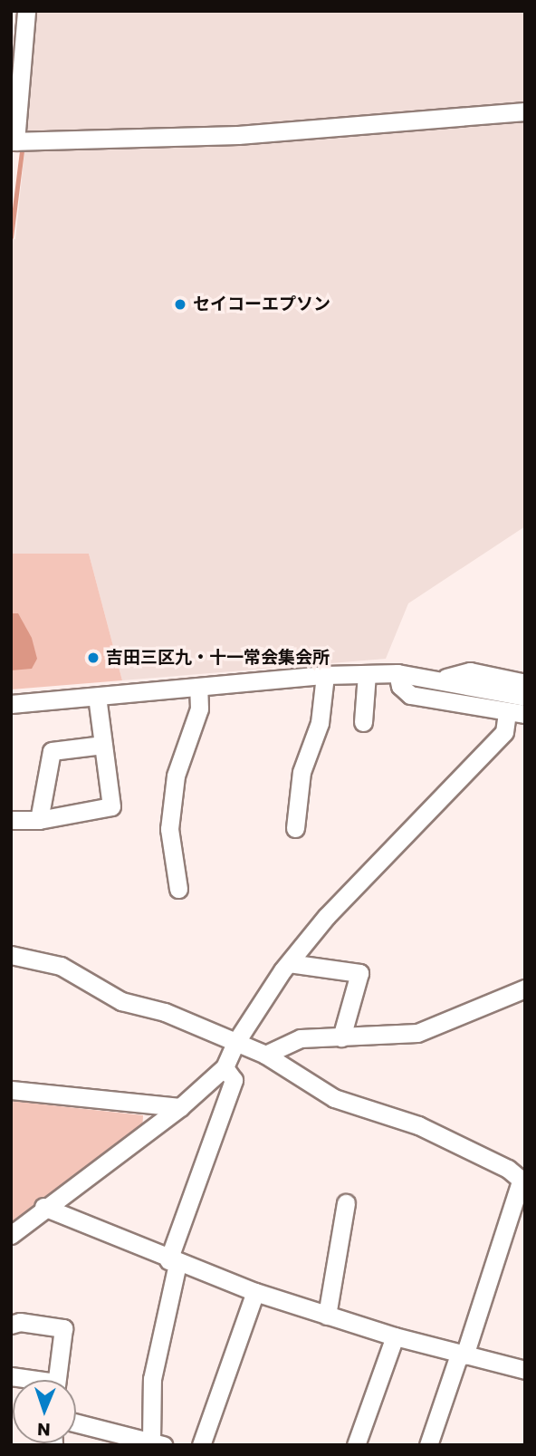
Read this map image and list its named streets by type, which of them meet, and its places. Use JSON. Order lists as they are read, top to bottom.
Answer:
{
  "places": ["セイコーエプソン", "吉田三区九・十一常会集会所"],
  "north": "bottom"
}
